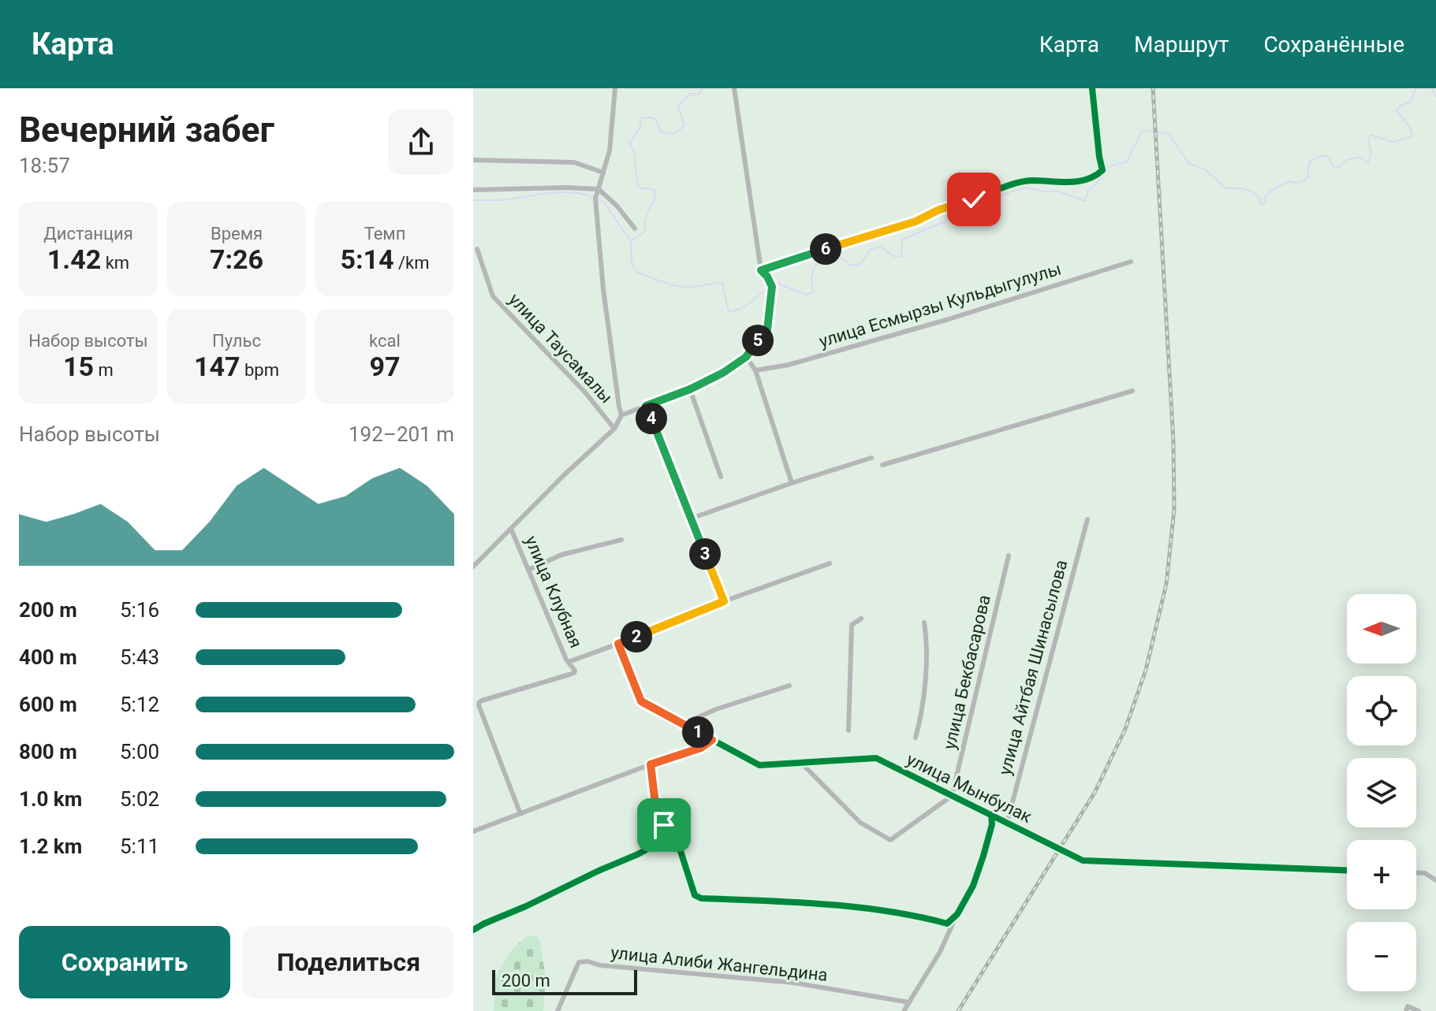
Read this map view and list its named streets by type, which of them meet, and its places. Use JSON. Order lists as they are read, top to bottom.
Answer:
{
  "streets": {
    "street": [
      "улица Есмырзы Кульдыгулулы",
      "улица Таусамалы",
      "улица Клубная",
      "улица Айтбая Шинасылова",
      "улица Бекбасарова",
      "улица Мынбулак",
      "улица Алиби Жангельдина"
    ]
  },
  "crossings": [
    ["улица Айтбая Шинасылова", "улица Мынбулак"],
    ["улица Бекбасарова", "улица Мынбулак"]
  ],
  "scale_bar": "200 m",
  "north": "left",
  "page": {
    "header": "Карта",
    "nav": ["Карта", "Маршрут", "Сохранённые"],
    "heading": ["Вечерний забег", "18:57"],
    "stats": [
      ["Дистанция", "1.42 km"],
      ["Время", "7:26"],
      ["Темп", "5:14 /km"],
      ["Набор высоты", "15 m"],
      ["Пульс", "147 bpm"],
      ["kcal", "97"]
    ],
    "pins": [
      "6",
      "5",
      "4",
      "3",
      "2",
      "1"
    ],
    "chart": ["Набор высоты", "192–201 m"],
    "list": [
      {
        "name": "200 m",
        "note": "5:16"
      },
      {
        "name": "400 m",
        "note": "5:43"
      },
      {
        "name": "600 m",
        "note": "5:12"
      },
      {
        "name": "800 m",
        "note": "5:00"
      },
      {
        "name": "1.0 km",
        "note": "5:02"
      },
      {
        "name": "1.2 km",
        "note": "5:11"
      }
    ],
    "map_buttons": ["+", "−"],
    "buttons": ["Сохранить", "Поделиться"],
    "scale": "200 m"
  }
}
